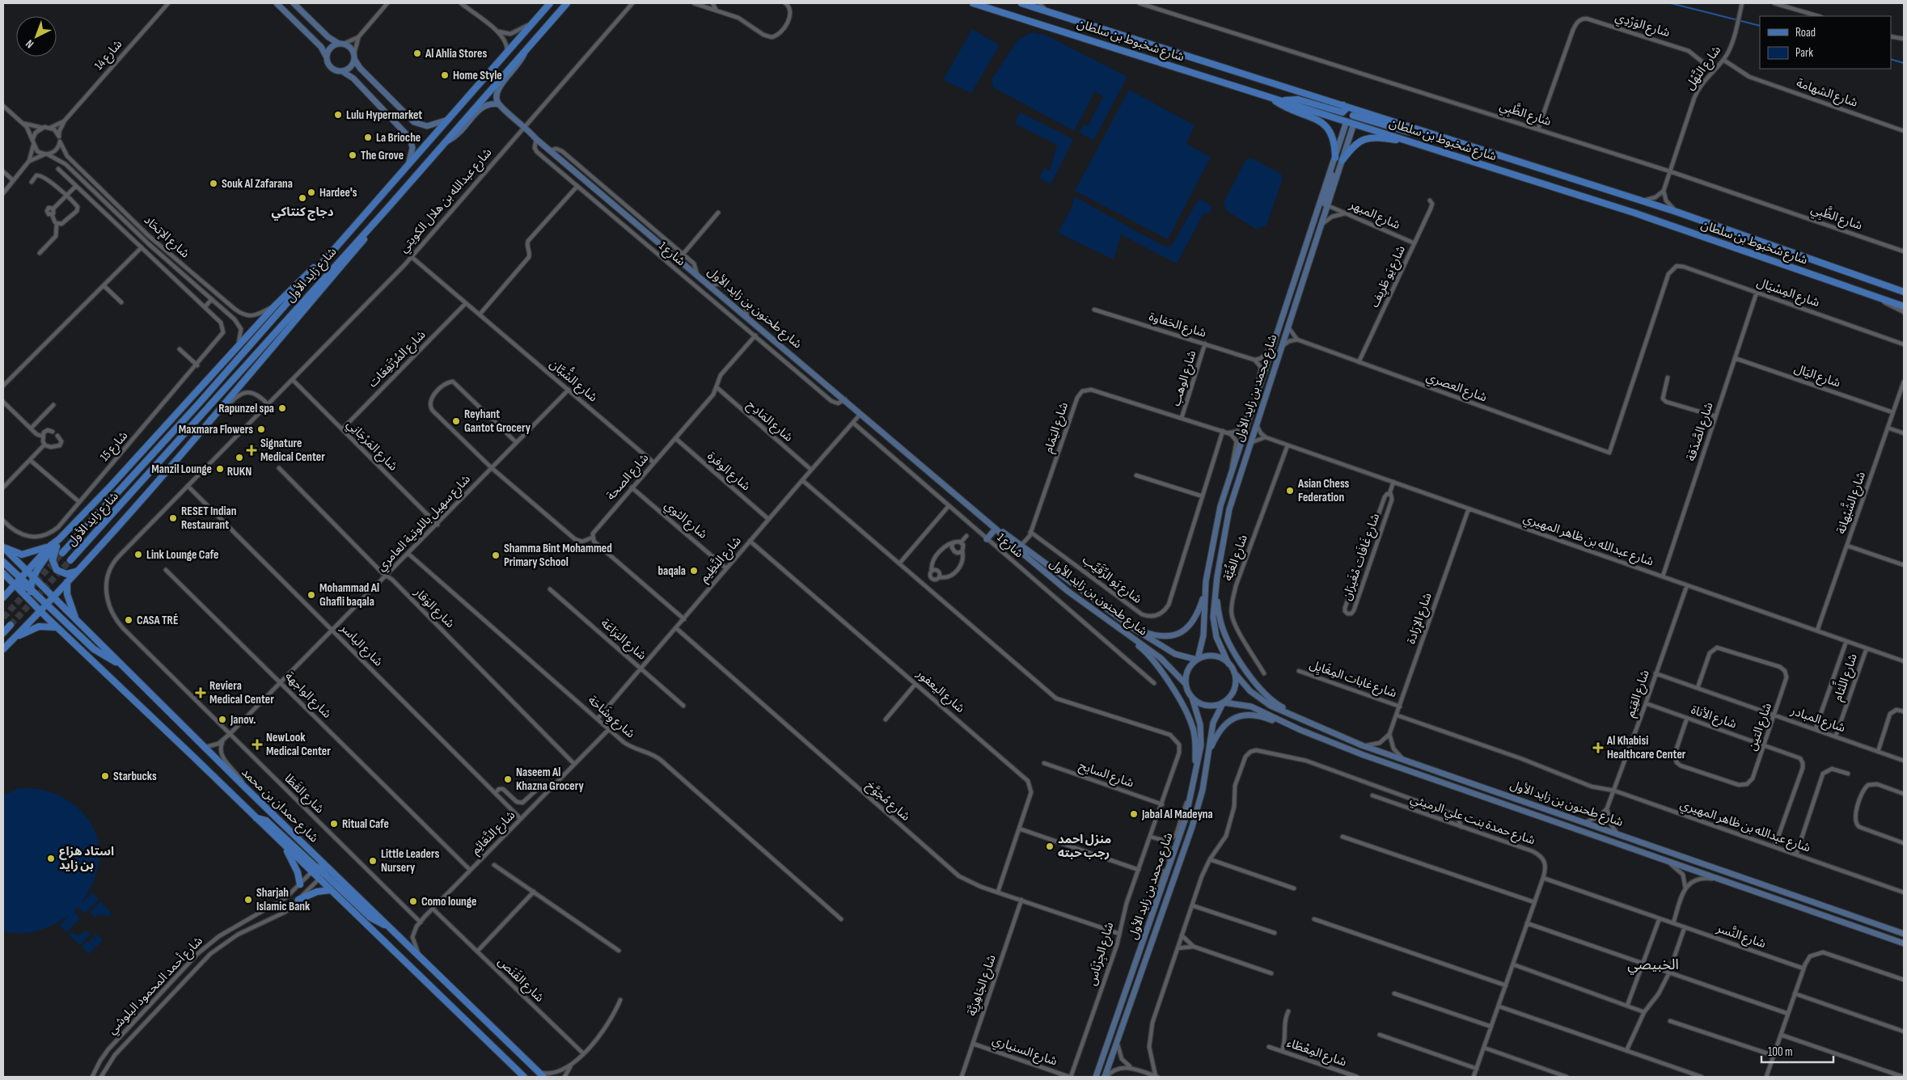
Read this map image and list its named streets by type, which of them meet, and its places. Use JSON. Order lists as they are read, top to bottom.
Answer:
{
  "streets": {
    "main road": ["شارع شخبوط بن سلطان", "شارع زايد الأول", "شارع حمدان بن محمد"],
    "street": [
      "شارع الوَرْدِي",
      "شارع 14",
      "شارع النَّهْل",
      "شارع الشهامة",
      "شارع الظَّبِي",
      "شارع عبدالله بن هلال الكويتي",
      "شارع المبهر",
      "شارع الإتحَاد",
      "شارع 1",
      "شارع يَو طَرِيف",
      "شارع المِسْيَال",
      "شارع طحنون بن زايد الأول",
      "شارع الحَفاوة",
      "شارع المُرْتَفِعَات",
      "شارع اليَال",
      "شارع الوهب",
      "شارع الشُّبَّان",
      "شارع العصري",
      "شارع محمد بن زايد الأول",
      "شارع المَادِح",
      "شارع اليَمَام",
      "شارع الصَّدَقة",
      "شارع المَرْجَانِي",
      "شارع 15",
      "شارع الوفرة",
      "شارع الصحة",
      "شارع الشَّبْهانة",
      "شارع الثوي",
      "شارع سهيل باللوتية العامري",
      "شارع عبدالله بن ظاهر المهيري",
      "شارع غَافَات مْغَيرَان",
      "شارع الغُبَّة",
      "شارع النَّظِيم",
      "شارع يَو الرِّقَيِّب",
      "شارع الوَقار",
      "شارع الإرَادة",
      "شارع البَرَاعَة",
      "شارع الياسر",
      "شارع اللِّثام",
      "شارع غابات المِغَايِل",
      "شارع اليعفور",
      "شارع القِيَم",
      "شارع الواجهة",
      "شارع وِشَاحَة",
      "شارع الأناة",
      "شارع المبادر",
      "شارع التين",
      "شارع السايح",
      "شارع القَطَا",
      "شارع مُجَوَّخ",
      "شارع حمدة بنت علي الرميثي",
      "شارع النَّعَائِم",
      "شارع النَّسر",
      "شارع الجِرْنَاس",
      "شارع القَنَص",
      "شارع أحمد المحمود البلوشي",
      "شارع الجَاهِزِيَّة",
      "شارع السنياري",
      "شارع المِعْطَاء"
    ]
  },
  "crossings": [
    ["شارع الوَرْدِي", "شارع النَّهْل"],
    ["شارع الوَرْدِي", "شارع الظَّبِي"],
    ["شارع شخبوط بن سلطان", "شارع محمد بن زايد الأول"],
    ["شارع 14", "شارع الإتحَاد"],
    ["شارع النَّهْل", "شارع الشهامة"],
    ["شارع النَّهْل", "شارع الظَّبِي"],
    ["شارع عبدالله بن هلال الكويتي", "شارع طحنون بن زايد الأول"],
    ["شارع عبدالله بن هلال الكويتي", "شارع الشُّبَّان"],
    ["شارع عبدالله بن هلال الكويتي", "شارع المَرْجَانِي"],
    ["شارع عبدالله بن هلال الكويتي", "شارع الياسر"],
    ["شارع عبدالله بن هلال الكويتي", "شارع القَطَا"],
    ["شارع المبهر", "شارع يَو طَرِيف"],
    ["شارع المبهر", "شارع محمد بن زايد الأول"],
    ["شارع 1", "شارع طحنون بن زايد الأول"],
    ["شارع 1", "شارع الصحة"],
    ["شارع 1", "شارع النَّظِيم"],
    ["شارع يَو طَرِيف", "شارع العصري"],
    ["شارع المِسْيَال", "شارع العصري"],
    ["شارع المِسْيَال", "شارع الصَّدَقة"],
    ["شارع طحنون بن زايد الأول", "شارع محمد بن زايد الأول"],
    ["شارع طحنون بن زايد الأول", "شارع اليَمَام"],
    ["شارع طحنون بن زايد الأول", "شارع النَّظِيم"],
    ["شارع طحنون بن زايد الأول", "شارع القِيَم"],
    ["شارع الحَفاوة", "شارع الوهب"],
    ["شارع المُرْتَفِعَات", "شارع الشُّبَّان"],
    ["شارع المُرْتَفِعَات", "شارع المَرْجَانِي"],
    ["شارع اليَال", "شارع الصَّدَقة"],
    ["شارع اليَال", "شارع الشَّبْهانة"],
    ["شارع الوهب", "شارع اليَمَام"],
    ["شارع الشُّبَّان", "شارع الصحة"],
    ["شارع الشُّبَّان", "شارع سهيل باللوتية العامري"],
    ["شارع المَادِح", "شارع الصحة"],
    ["شارع المَادِح", "شارع النَّظِيم"],
    ["شارع اليَمَام", "شارع يَو الرِّقَيِّب"],
    ["شارع الصَّدَقة", "شارع عبدالله بن ظاهر المهيري"],
    ["شارع المَرْجَانِي", "شارع سهيل باللوتية العامري"],
    ["شارع الوفرة", "شارع الصحة"],
    ["شارع الوفرة", "شارع النَّظِيم"],
    ["شارع الصحة", "شارع الثوي"],
    ["شارع الشَّبْهانة", "شارع عبدالله بن ظاهر المهيري"],
    ["شارع الثوي", "شارع النَّظِيم"],
    ["شارع سهيل باللوتية العامري", "شارع الوَقار"],
    ["شارع سهيل باللوتية العامري", "شارع الياسر"],
    ["شارع سهيل باللوتية العامري", "شارع الواجهة"],
    ["شارع سهيل باللوتية العامري", "شارع وِشَاحَة"],
    ["شارع سهيل باللوتية العامري", "شارع القَطَا"],
    ["شارع سهيل باللوتية العامري", "شارع حمدان بن محمد"],
    ["شارع عبدالله بن ظاهر المهيري", "شارع غَافَات مْغَيرَان"],
    ["شارع عبدالله بن ظاهر المهيري", "شارع الغُبَّة"],
    ["شارع عبدالله بن ظاهر المهيري", "شارع الإرَادة"],
    ["شارع عبدالله بن ظاهر المهيري", "شارع اللِّثام"],
    ["شارع عبدالله بن ظاهر المهيري", "شارع القِيَم"],
    ["شارع عبدالله بن ظاهر المهيري", "شارع الأناة"],
    ["شارع النَّظِيم", "شارع البَرَاعَة"],
    ["شارع النَّظِيم", "شارع اليعفور"],
    ["شارع النَّظِيم", "شارع وِشَاحَة"],
    ["شارع النَّظِيم", "شارع مُجَوَّخ"],
    ["شارع الوَقار", "شارع النَّعَائِم"],
    ["شارع الإرَادة", "شارع غابات المِغَايِل"],
    ["شارع الياسر", "شارع النَّعَائِم"],
    ["شارع اللِّثام", "شارع المبادر"],
    ["شارع اليعفور", "شارع مُجَوَّخ"],
    ["شارع القِيَم", "شارع الأناة"],
    ["شارع القِيَم", "شارع المبادر"],
    ["شارع الواجهة", "شارع النَّعَائِم"],
    ["شارع وِشَاحَة", "شارع النَّعَائِم"],
    ["شارع الأناة", "شارع التين"],
    ["شارع المبادر", "شارع التين"],
    ["شارع السايح", "شارع الجِرْنَاس"],
    ["شارع القَطَا", "شارع النَّعَائِم"],
    ["شارع مُجَوَّخ", "شارع الجِرْنَاس"],
    ["شارع مُجَوَّخ", "شارع الجَاهِزِيَّة"],
    ["شارع حمدان بن محمد", "شارع النَّعَائِم"],
    ["شارع حمدان بن محمد", "شارع أحمد المحمود البلوشي"],
    ["شارع حمدة بنت علي الرميثي", "شارع النَّسر"],
    ["شارع النَّعَائِم", "شارع القَنَص"],
    ["شارع الجِرْنَاس", "شارع السنياري"],
    ["شارع الجَاهِزِيَّة", "شارع السنياري"]
  ],
  "districts": ["الخبيصي"],
  "places": {
    "other": [
      "Al Ahlia Stores",
      "Home Style",
      "Lulu Hypermarket",
      "La Brioche",
      "The Grove",
      "Souk Al Zafarana",
      "Hardee's",
      "دجاج كنتاكي",
      "Rapunzel spa",
      "Reyhant Gantot Grocery",
      "Maxmara Flowers",
      "RUKN",
      "Manzil Lounge",
      "Asian Chess Federation",
      "RESET Indian Restaurant",
      "Link Lounge Cafe",
      "Shamma Bint Mohammed Primary School",
      "baqala",
      "Mohammad Al Ghafli baqala",
      "CASA TRÉ",
      "Janov.",
      "Starbucks",
      "Naseem Al Khazna Grocery",
      "Jabal Al Madeyna",
      "Ritual Cafe",
      "منزل احمد رجب حبته",
      "استاد هزاع بن زايد",
      "Little Leaders Nursery",
      "Sharjah Islamic Bank",
      "Como lounge"
    ],
    "health": [
      "Signature Medical Center",
      "Reviera Medical Center",
      "NewLook Medical Center",
      "Al Khabisi Healthcare Center"
    ]
  },
  "legend": ["Road", "Park"],
  "scale_bar": "100 m",
  "north": "bottom left"
}
